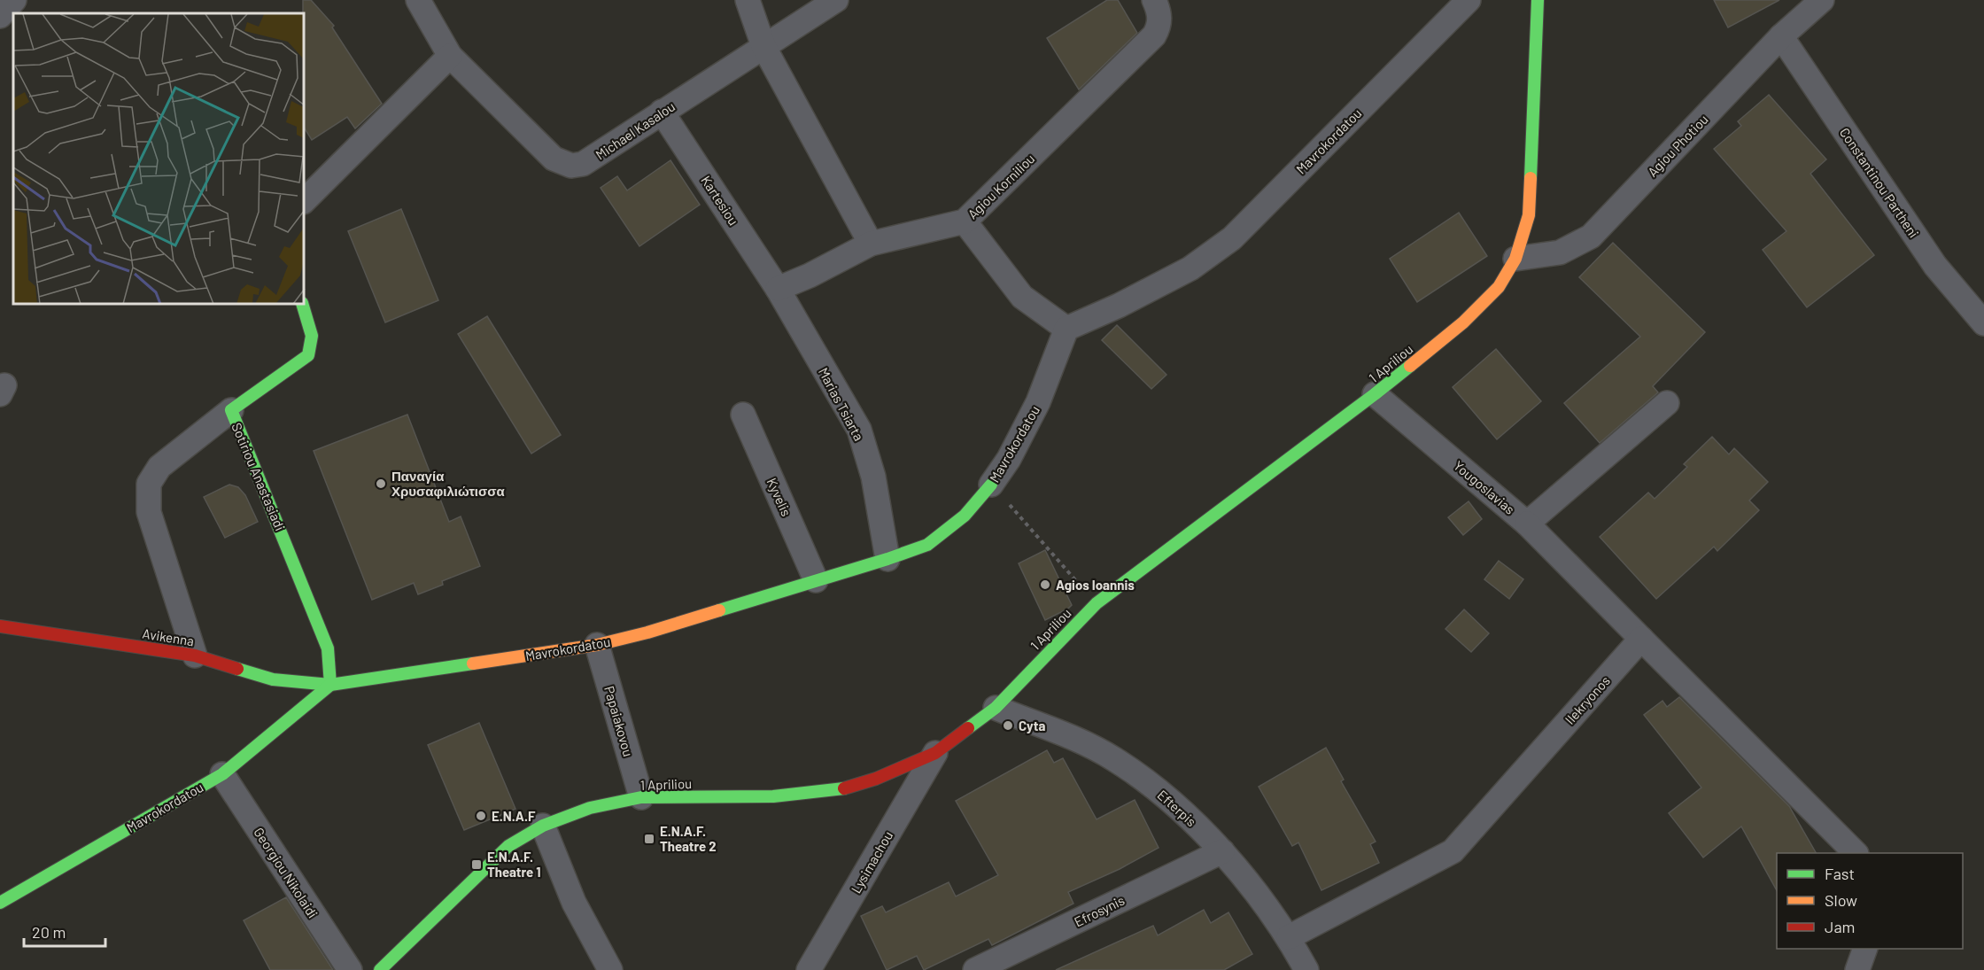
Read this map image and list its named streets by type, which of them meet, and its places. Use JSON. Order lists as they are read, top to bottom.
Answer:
{
  "streets": {
    "street": [
      "Michael Kasalou",
      "Mavrokordatou",
      "Agiou Photiou",
      "Constantinou Partheni",
      "Agiou Korniliou",
      "Kartesiou",
      "1 Apriliou",
      "Marias Tsiarta",
      "Sotiriou Anastasiadi",
      "Yougoslavias",
      "Kyvelis",
      "Avikenna",
      "Ilekryonos",
      "Papaiakovou",
      "Efterpis",
      "Lysimachou",
      "Georgiou Nikolaidi",
      "Efrosynis"
    ]
  },
  "crossings": [
    ["Michael Kasalou", "Kartesiou"],
    ["Mavrokordatou", "Marias Tsiarta"],
    ["Mavrokordatou", "Sotiriou Anastasiadi"],
    ["Mavrokordatou", "Kyvelis"],
    ["Mavrokordatou", "Avikenna"],
    ["Mavrokordatou", "Papaiakovou"],
    ["Mavrokordatou", "Georgiou Nikolaidi"],
    ["Agiou Photiou", "Constantinou Partheni"],
    ["Agiou Photiou", "1 Apriliou"],
    ["Agiou Korniliou", "Kartesiou"],
    ["Agiou Korniliou", "Marias Tsiarta"],
    ["Kartesiou", "Marias Tsiarta"],
    ["1 Apriliou", "Yougoslavias"],
    ["1 Apriliou", "Papaiakovou"],
    ["1 Apriliou", "Efterpis"],
    ["1 Apriliou", "Lysimachou"],
    ["Sotiriou Anastasiadi", "Avikenna"],
    ["Ilekryonos", "Efterpis"],
    ["Efterpis", "Efrosynis"]
  ],
  "places": {
    "other": [
      "Παναγία Χρυσαφιλιώτισσα",
      "Agios Ioannis",
      "Cyta",
      "E.N.A.F"
    ],
    "transit": ["E.N.A.F. Theatre 2", "E.N.A.F. Theatre 1"]
  },
  "legend": ["Fast", "Slow", "Jam"],
  "scale_bar": "20 m"
}
